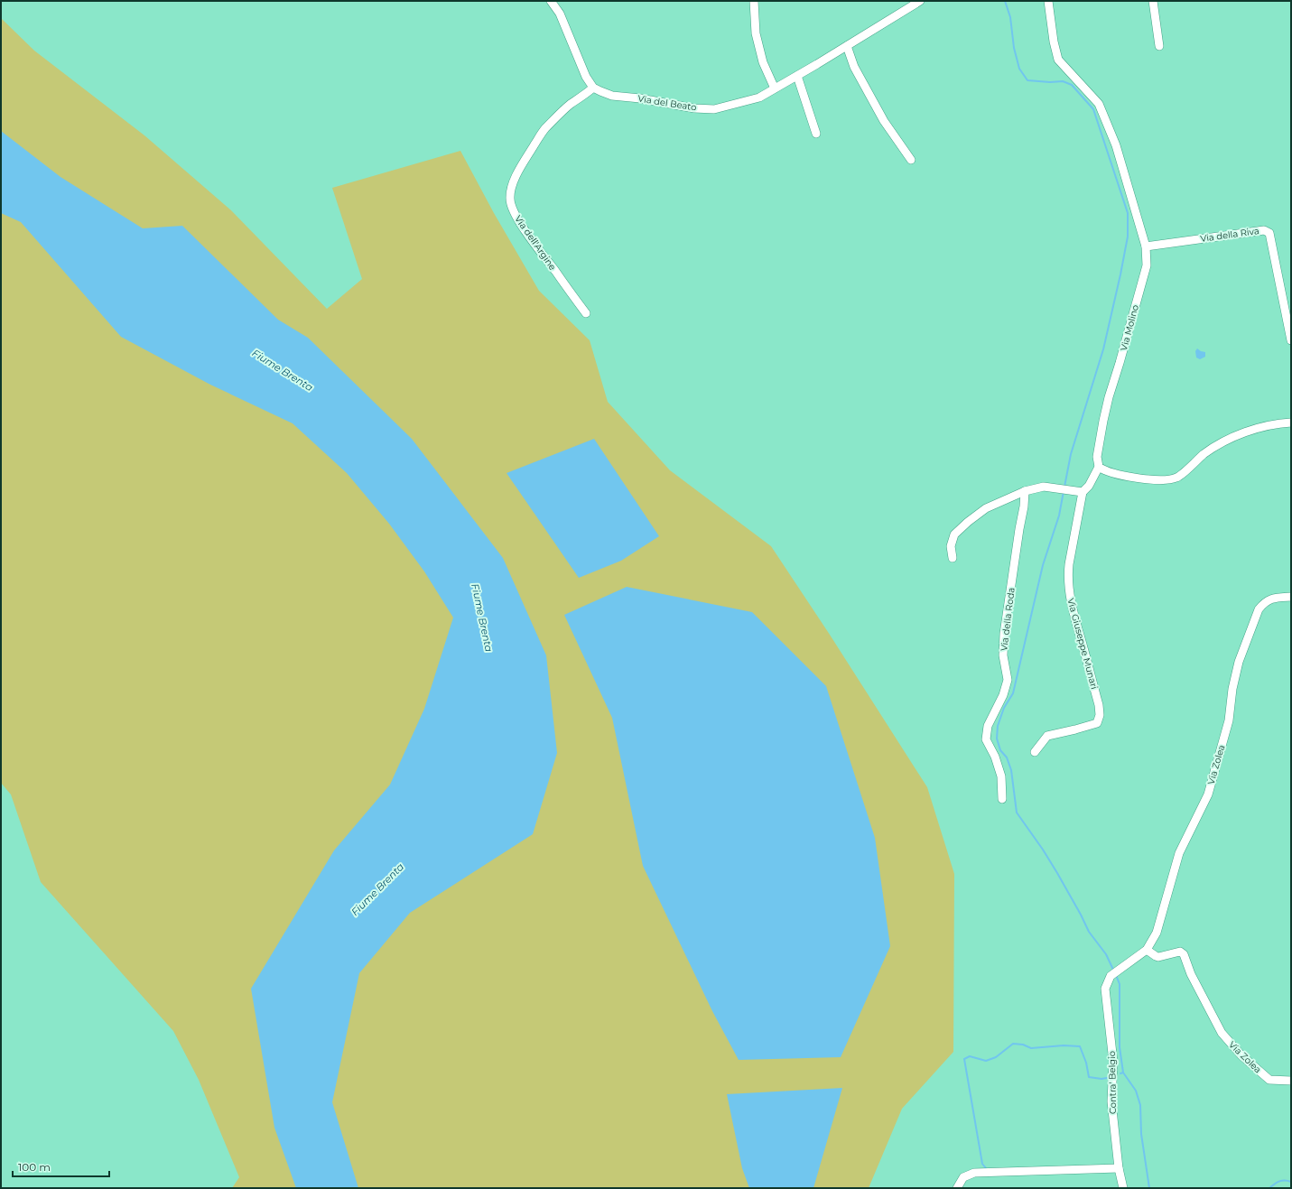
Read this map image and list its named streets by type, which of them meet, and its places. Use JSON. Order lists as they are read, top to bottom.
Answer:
{
  "streets": {
    "street": [
      "Via del Beato",
      "Via della Riva",
      "Via dell'Argine",
      "Via Molino",
      "Via della Roda",
      "Via Giuseppe Munari",
      "Via Zolea",
      "Contra' Belgio"
    ]
  },
  "crossings": [
    ["Via del Beato", "Via dell'Argine"],
    ["Via della Riva", "Via Molino"],
    ["Via Zolea", "Contra' Belgio"]
  ],
  "water": ["Fiume Brenta"],
  "scale_bar": "100 m"
}
